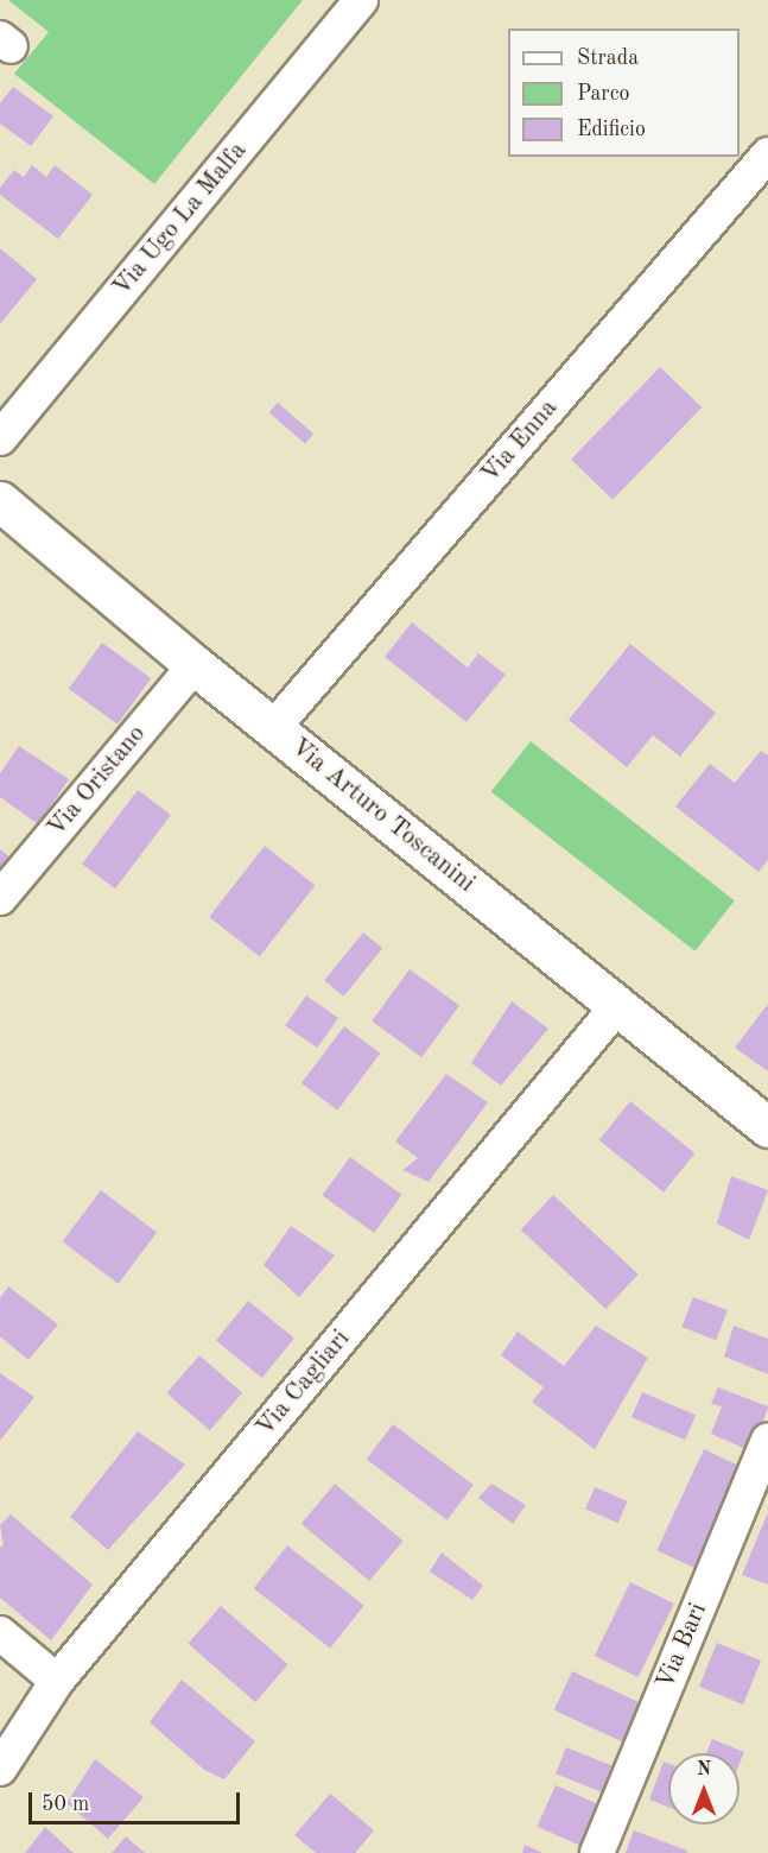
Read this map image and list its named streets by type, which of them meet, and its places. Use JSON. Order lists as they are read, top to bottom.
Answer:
{
  "streets": {
    "street": [
      "Via Ugo La Malfa",
      "Via Enna",
      "Via Oristano",
      "Via Arturo Toscanini",
      "Via Cagliari",
      "Via Bari"
    ]
  },
  "crossings": [
    ["Via Enna", "Via Arturo Toscanini"],
    ["Via Oristano", "Via Arturo Toscanini"],
    ["Via Arturo Toscanini", "Via Cagliari"]
  ],
  "legend": ["Strada", "Parco", "Edificio"],
  "scale_bar": "50 m",
  "north": "top"
}
